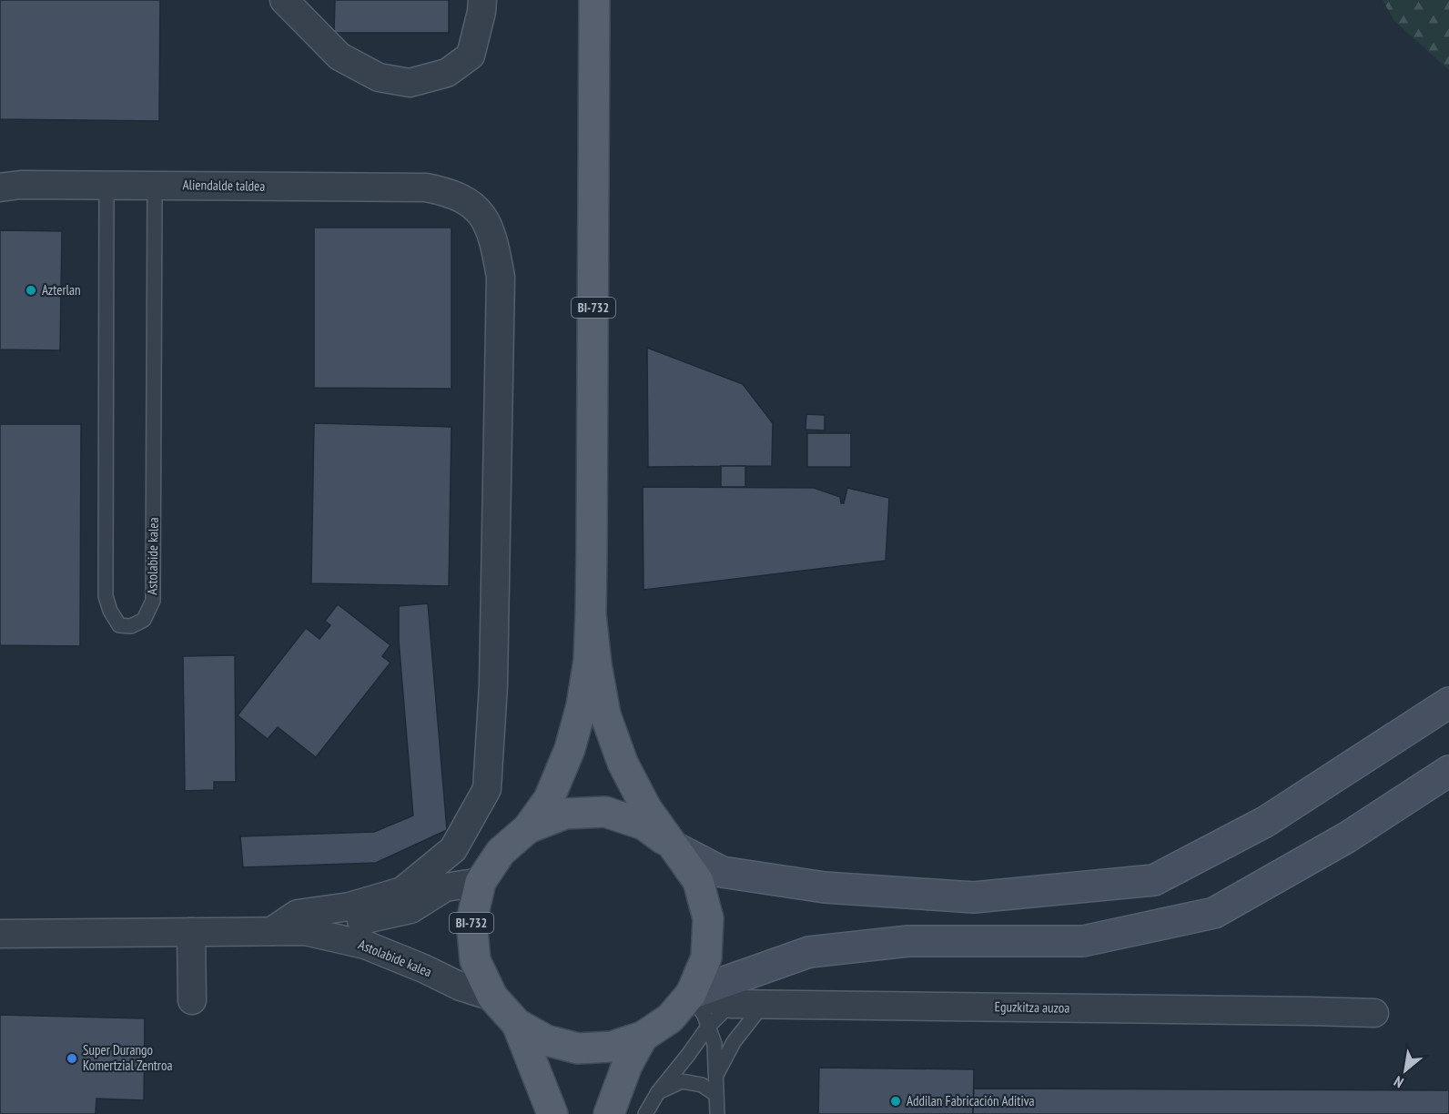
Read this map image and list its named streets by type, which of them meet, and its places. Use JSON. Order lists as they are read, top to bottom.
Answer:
{
  "streets": {
    "main road": ["BI-732"],
    "street": ["Aliendalde taldea", "Astolabide kalea", "Eguzkitza auzoa"]
  },
  "crossings": [
    ["Aliendalde taldea", "Astolabide kalea"],
    ["BI-732", "Astolabide kalea"],
    ["BI-732", "Eguzkitza auzoa"]
  ],
  "places": ["Azterlan", "Super Durango Komertzial Zentroa", "Addilan Fabricación Aditiva"],
  "north": "bottom left"
}
